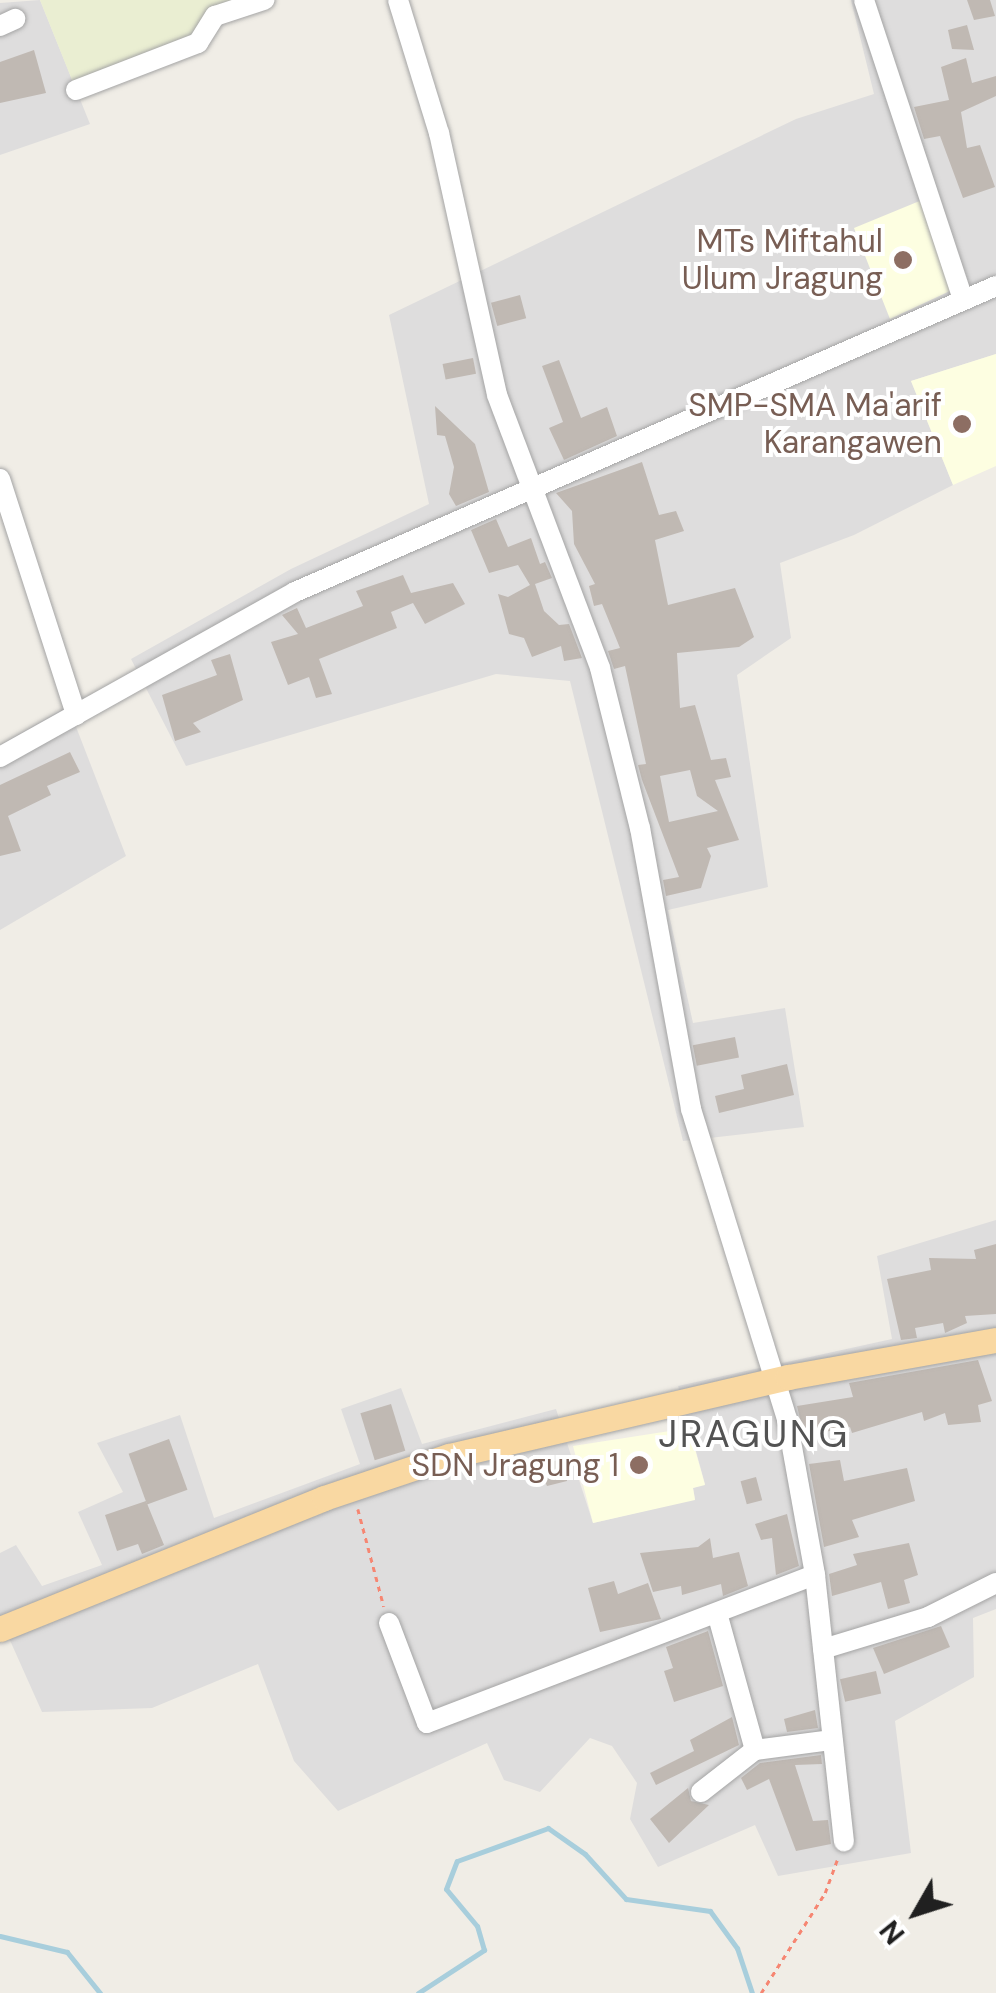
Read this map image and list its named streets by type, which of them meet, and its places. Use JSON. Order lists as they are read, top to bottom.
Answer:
{
  "districts": ["JRAGUNG"],
  "places": ["MTs Miftahul Ulum Jragung", "SMP-SMA Ma'arif Karangawen", "SDN Jragung 1"],
  "north": "bottom left"
}
